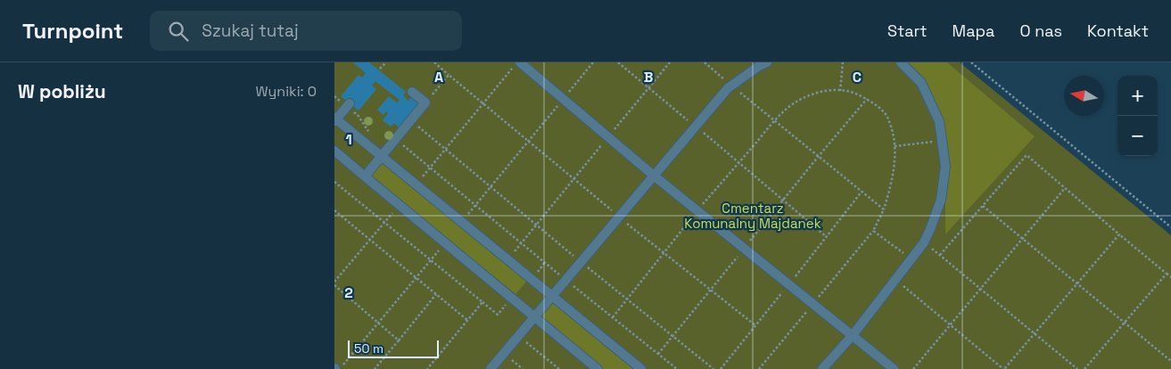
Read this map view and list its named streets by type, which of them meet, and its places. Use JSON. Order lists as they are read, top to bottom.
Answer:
{
  "parks": ["Cmentarz Komunalny Majdanek"],
  "scale_bar": "50 m",
  "north": "left",
  "page": {
    "header": "Turnpoint",
    "search": "Szukaj tutaj",
    "nav": [
      "Start",
      "Mapa",
      "O nas",
      "Kontakt"
    ],
    "heading": ["W pobliżu", "Wyniki: 0"],
    "map_buttons": ["+", "−"],
    "scale": "50 m"
  },
  "grid": {
    "columns": ["A", "B", "C"],
    "rows": ["1", "2"]
  }
}
